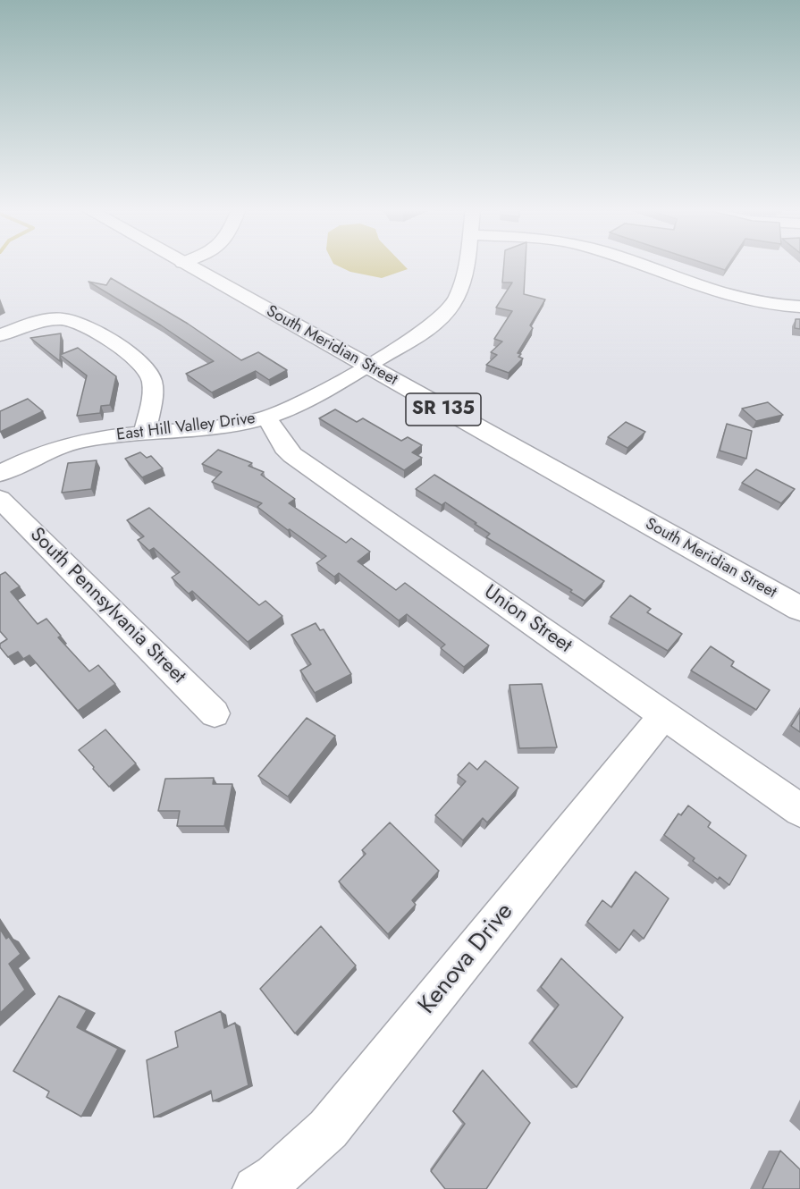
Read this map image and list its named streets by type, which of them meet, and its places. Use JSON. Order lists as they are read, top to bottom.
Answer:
{
  "streets": {
    "main road": ["South Meridian Street", "SR 135"],
    "street": [
      "East Hill Valley Drive",
      "South Pennsylvania Street",
      "Union Street",
      "Kenova Drive"
    ]
  },
  "crossings": [
    ["South Meridian Street", "East Hill Valley Drive"],
    ["East Hill Valley Drive", "Union Street"],
    ["Union Street", "Kenova Drive"]
  ]
}
